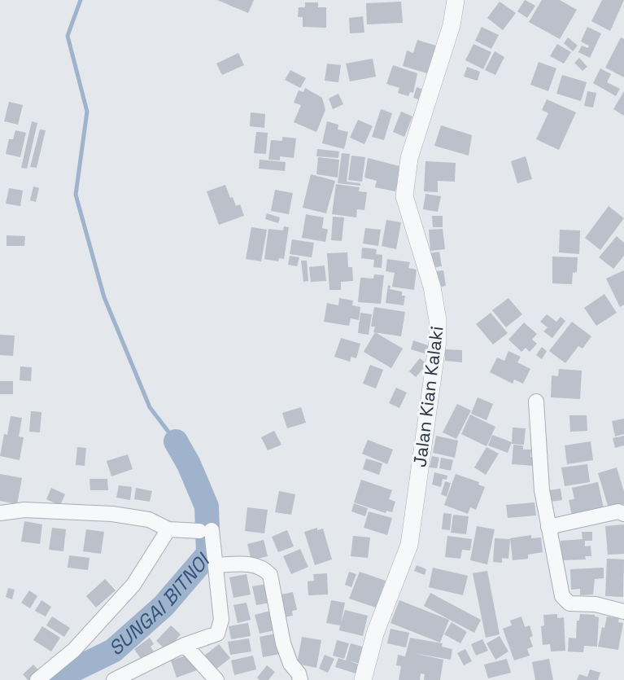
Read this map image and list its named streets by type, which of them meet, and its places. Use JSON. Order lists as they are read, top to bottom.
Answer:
{
  "streets": {
    "street": ["Jalan Kian Kalaki"]
  },
  "water": ["SUNGAI BITNOI"]
}
